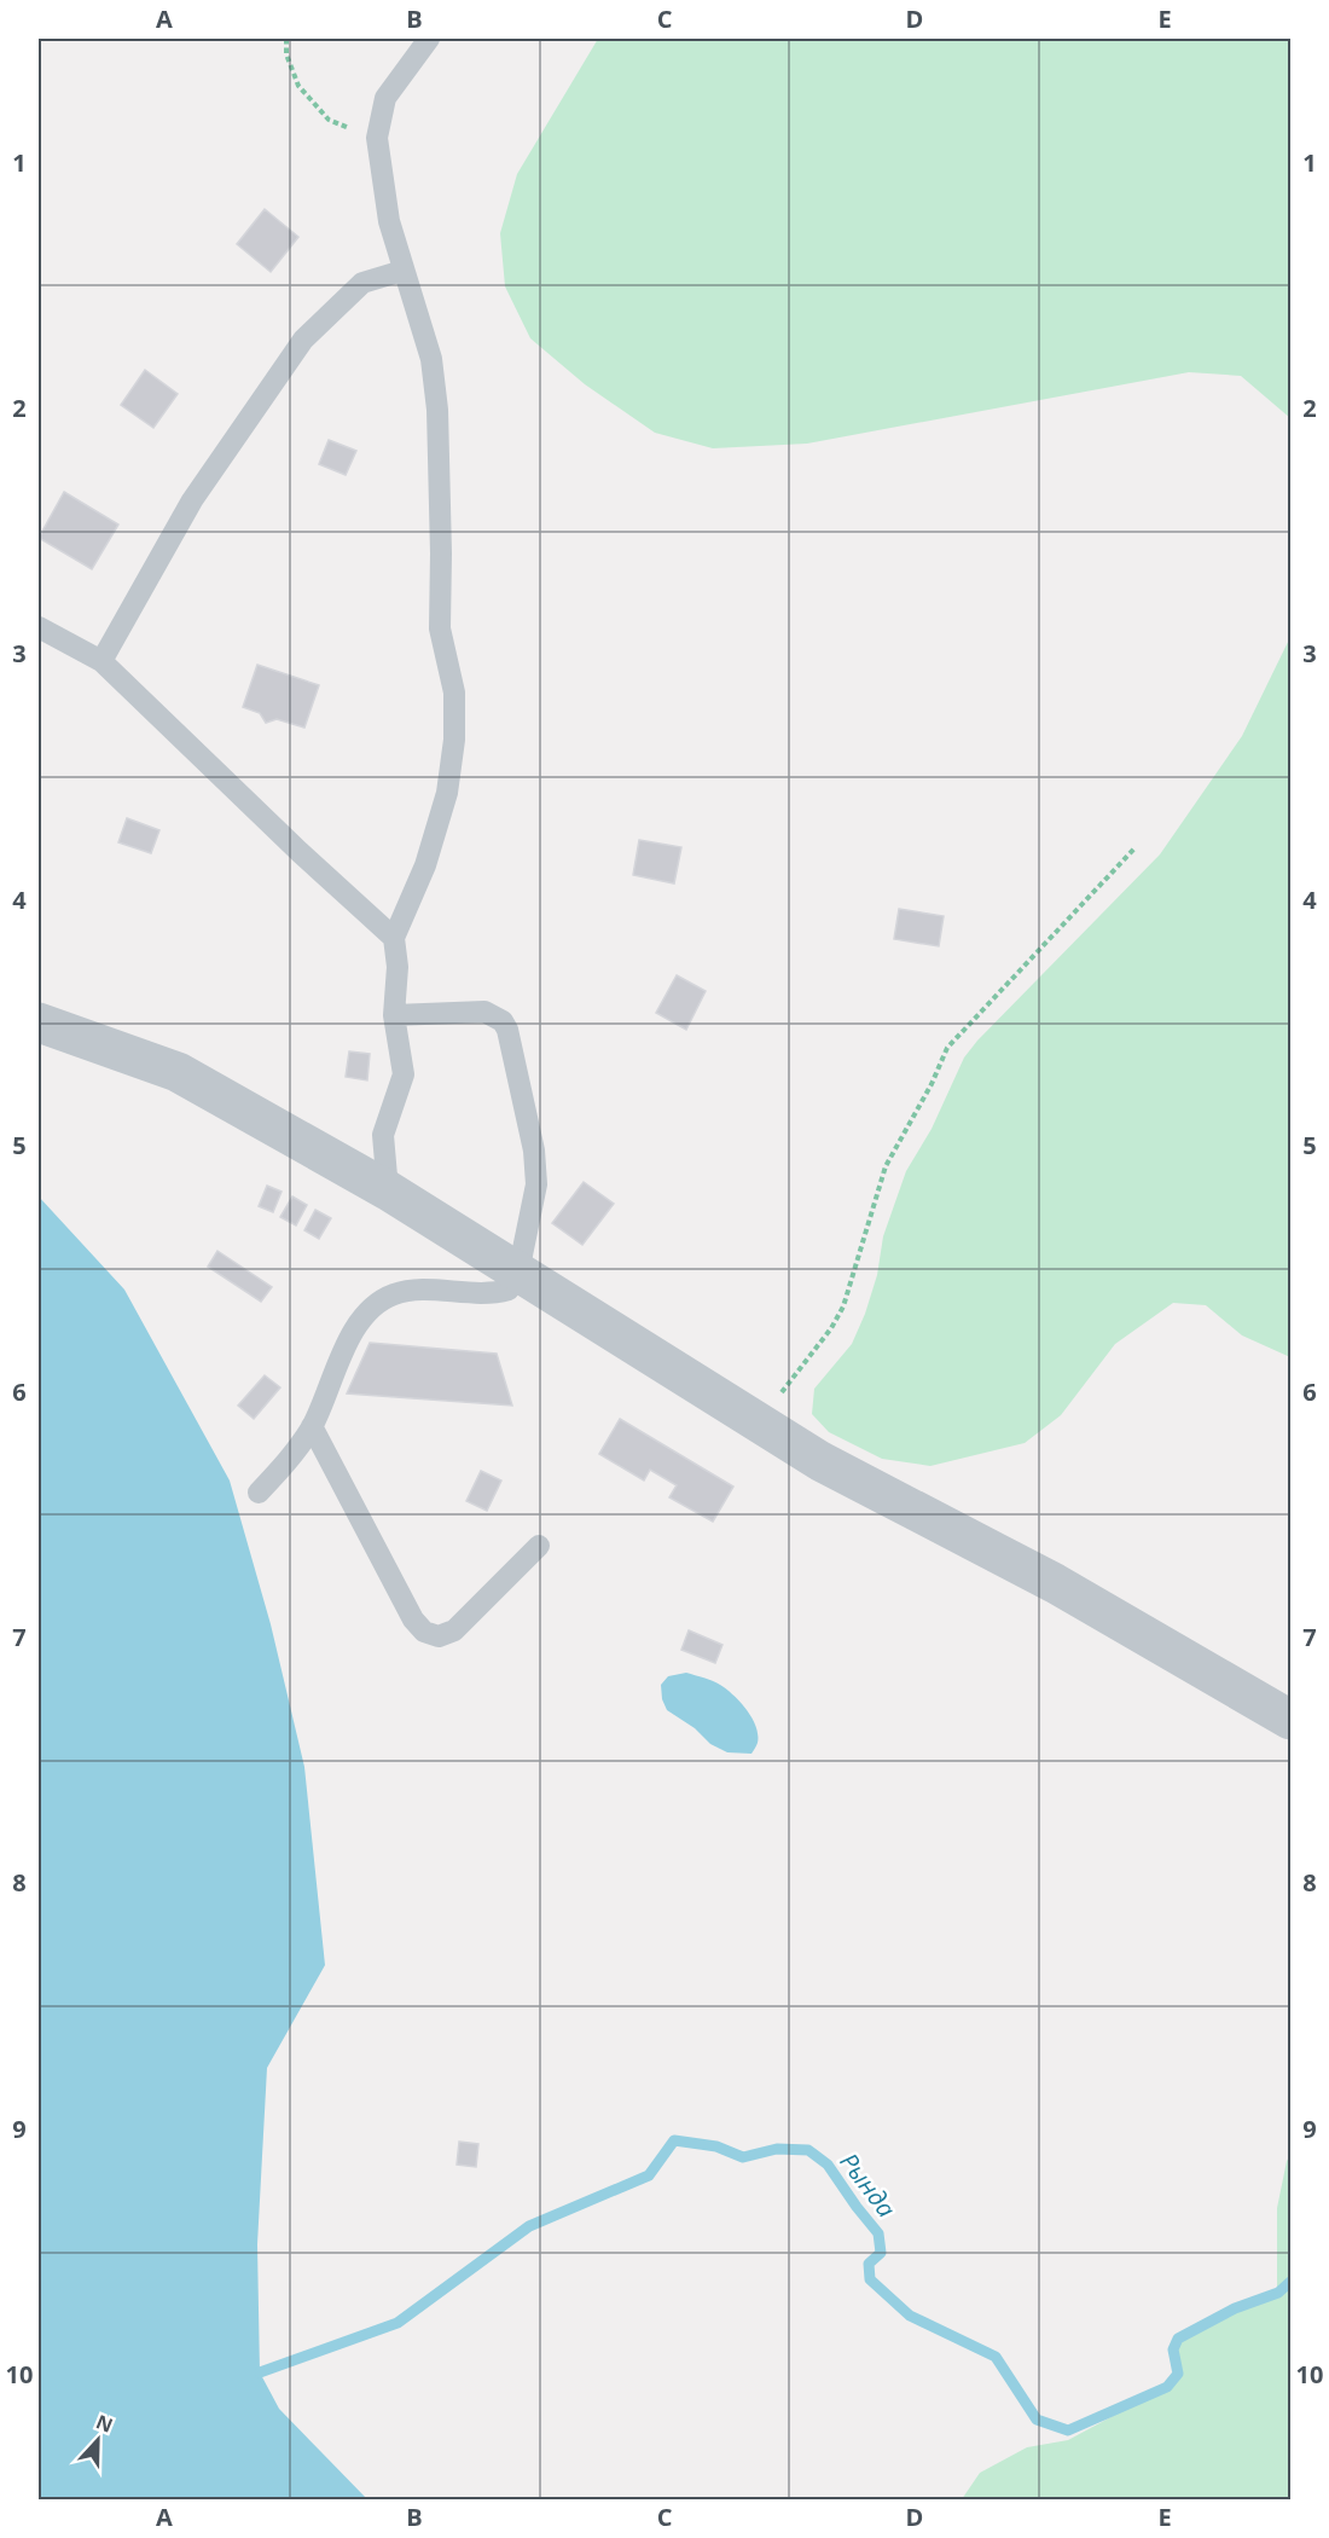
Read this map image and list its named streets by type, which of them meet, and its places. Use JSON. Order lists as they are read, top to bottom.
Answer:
{
  "water": ["Рында"],
  "north": "top",
  "grid": {
    "columns": [
      "A",
      "B",
      "C",
      "D",
      "E"
    ],
    "rows": [
      "1",
      "2",
      "3",
      "4",
      "5",
      "6",
      "7",
      "8",
      "9",
      "10"
    ]
  }
}
